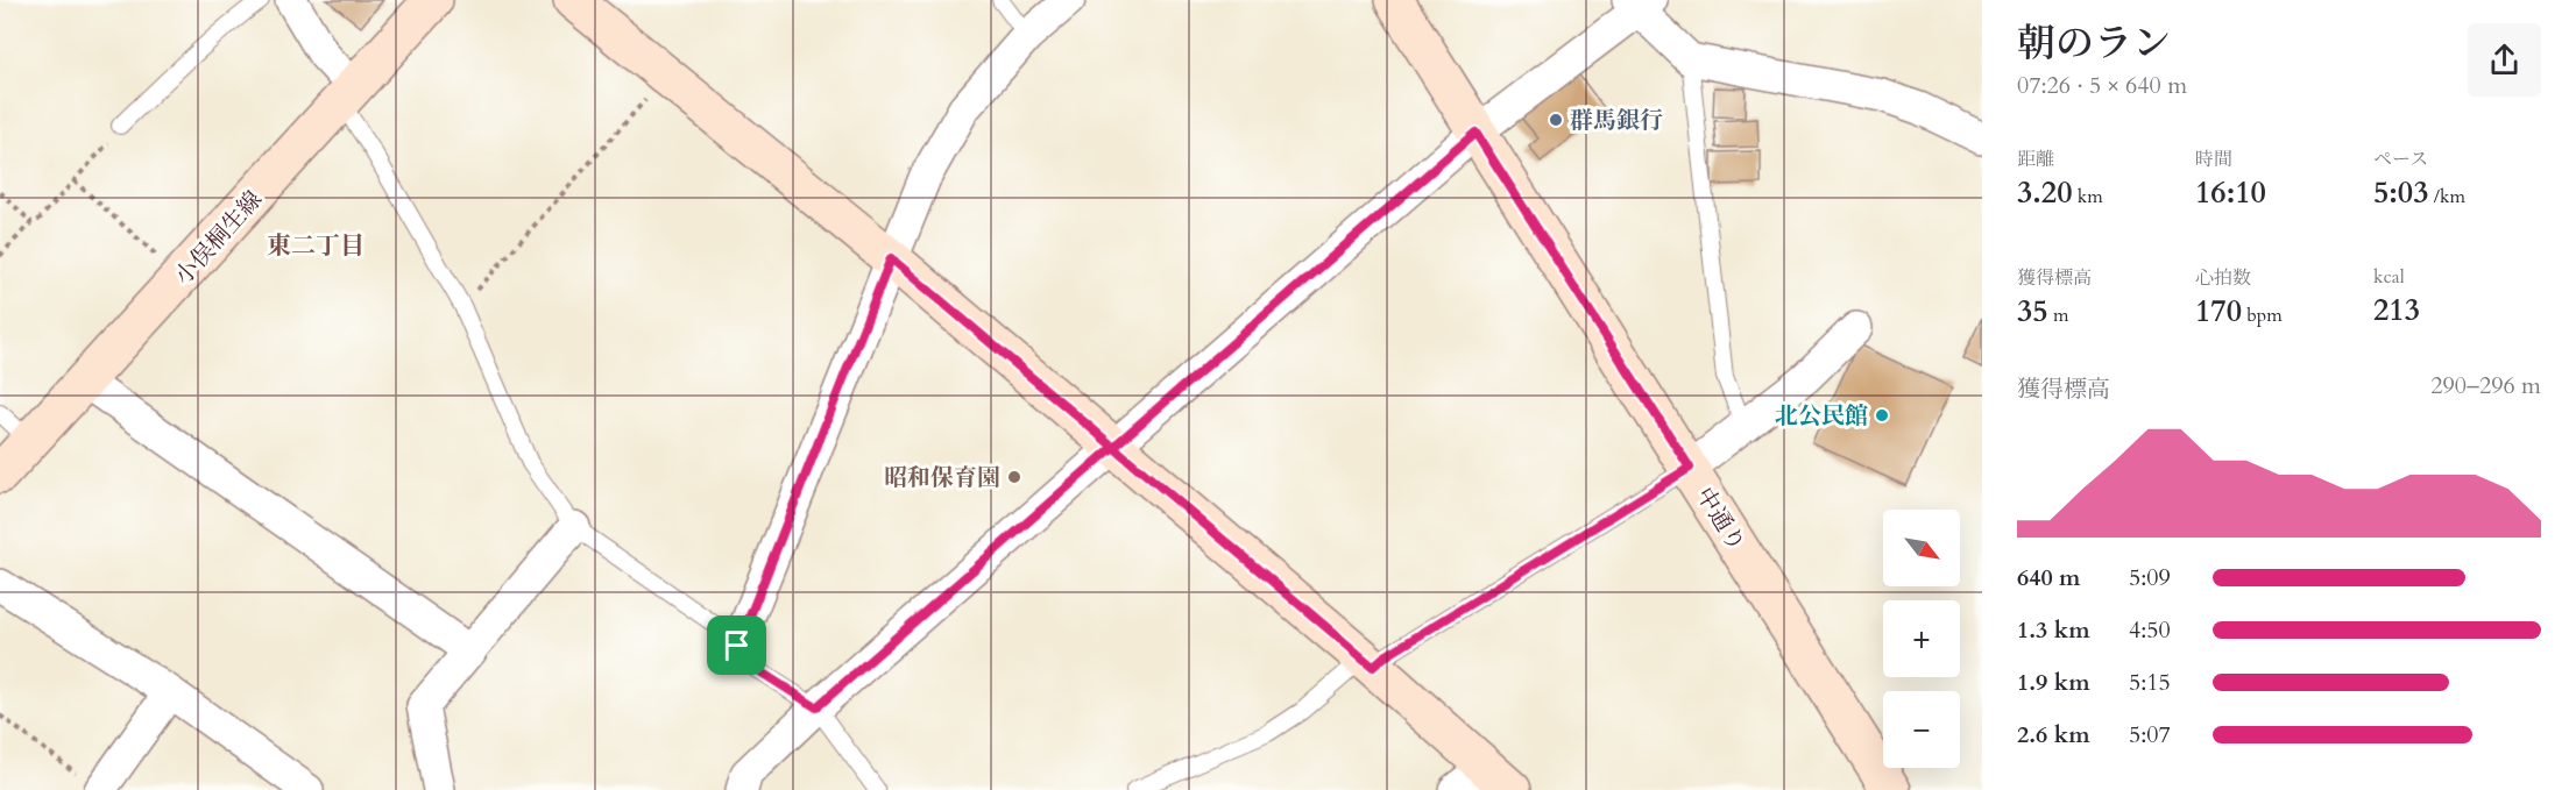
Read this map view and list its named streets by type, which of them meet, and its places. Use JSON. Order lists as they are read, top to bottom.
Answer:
{
  "streets": {
    "street": ["小俣桐生線", "中通り"]
  },
  "districts": ["東二丁目"],
  "places": ["群馬銀行", "北公民館", "昭和保育園"],
  "north": "bottom right",
  "page": {
    "heading": ["朝のラン", "07:26 · 5 × 640 m"],
    "stats": [
      ["距離", "3.20 km"],
      ["時間", "16:10"],
      ["ペース", "5:03 /km"],
      ["獲得標高", "35 m"],
      ["心拍数", "170 bpm"],
      ["kcal", "213"]
    ],
    "chart": ["獲得標高", "290–296 m"],
    "map_buttons": ["+", "−"],
    "list": [
      {
        "name": "640 m",
        "note": "5:09"
      },
      {
        "name": "1.3 km",
        "note": "4:50"
      },
      {
        "name": "1.9 km",
        "note": "5:15"
      },
      {
        "name": "2.6 km",
        "note": "5:07"
      }
    ]
  }
}
